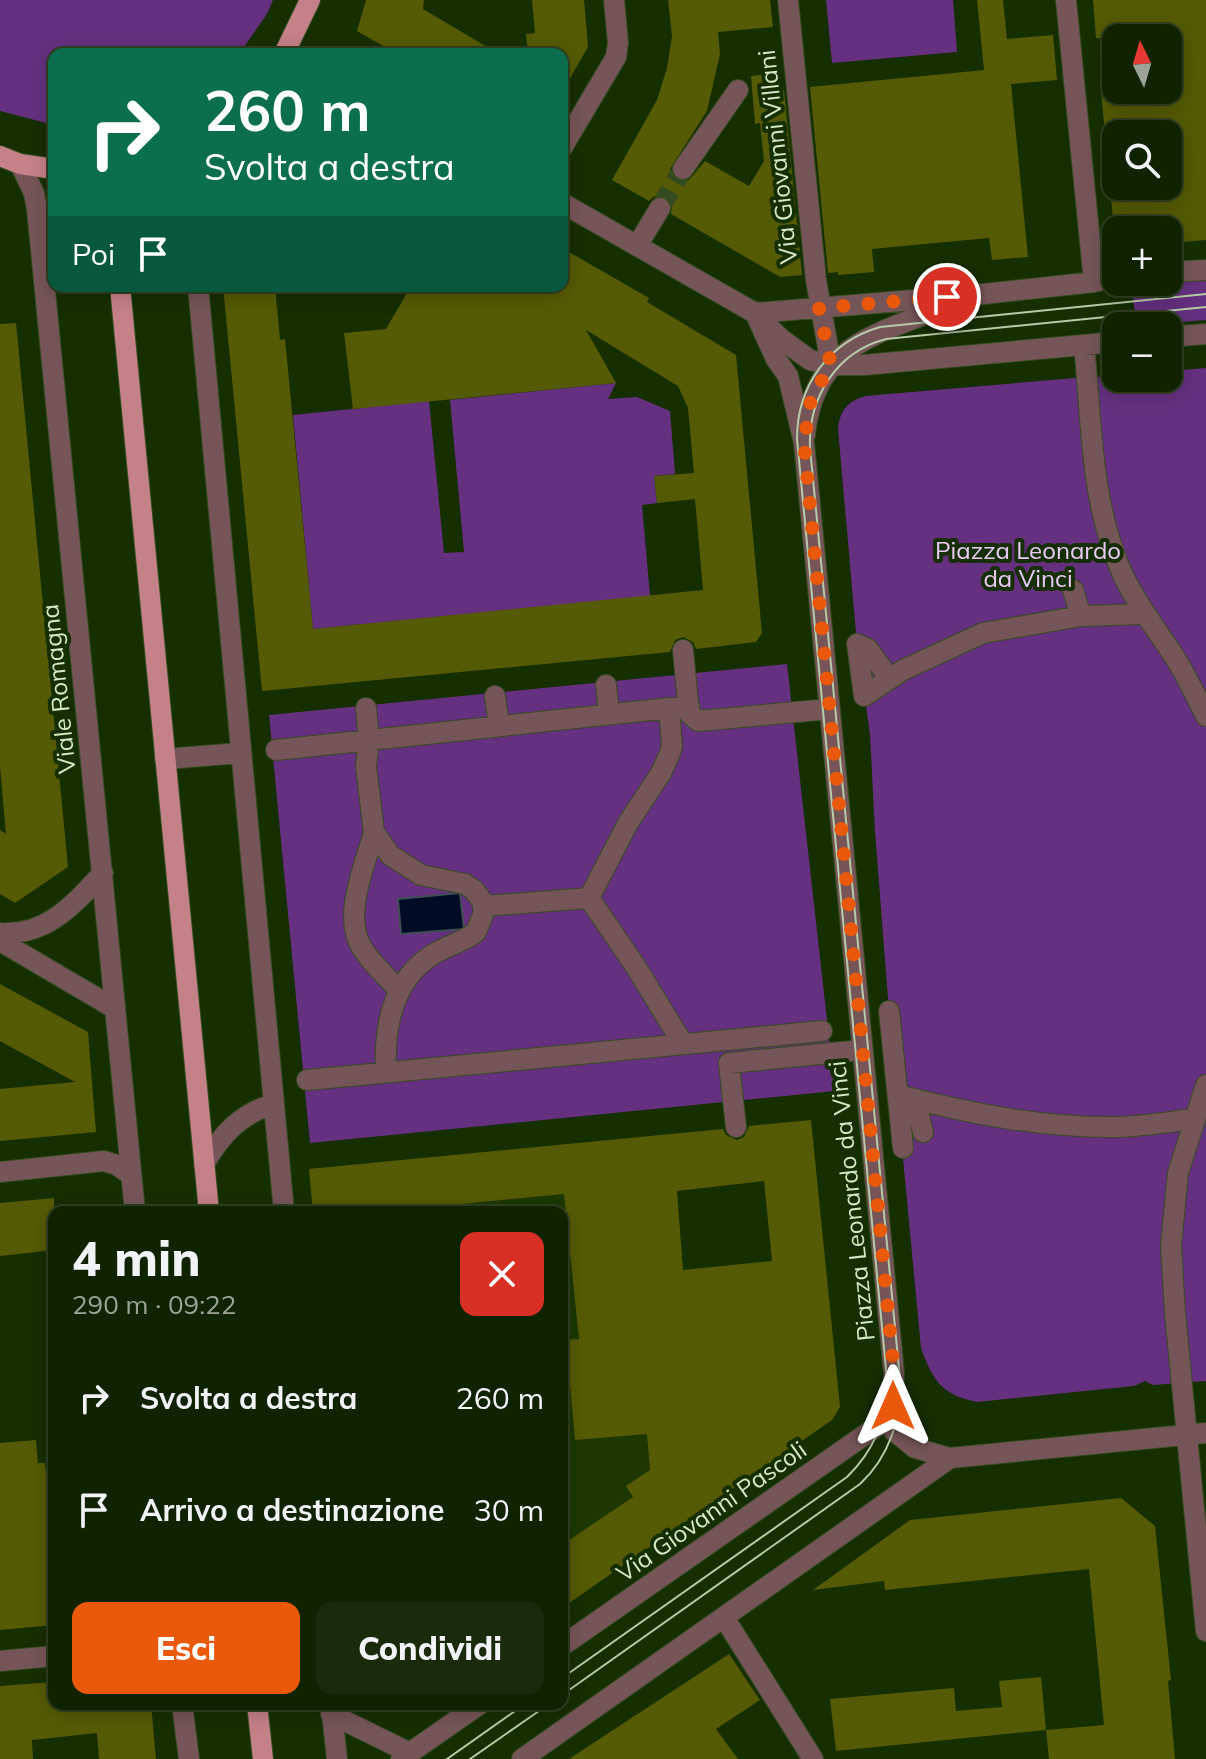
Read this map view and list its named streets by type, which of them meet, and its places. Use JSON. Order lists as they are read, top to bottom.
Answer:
{
  "streets": {
    "street": [
      "Via Giovanni Villani",
      "Viale Romagna",
      "Piazza Leonardo da Vinci",
      "Via Giovanni Pascoli"
    ]
  },
  "crossings": [
    ["Via Giovanni Villani", "Piazza Leonardo da Vinci"],
    ["Piazza Leonardo da Vinci", "Via Giovanni Pascoli"]
  ],
  "parks": ["Piazza Leonardo da Vinci"],
  "north": "top",
  "page": {
    "map_buttons": ["+", "−"],
    "turn": ["260 m", "Svolta a destra"],
    "then": "Poi",
    "heading": ["4 min", "290 m · 09:22"],
    "list": [
      {
        "name": "Svolta a destra",
        "value": "260 m"
      },
      {
        "name": "Arrivo a destinazione",
        "value": "30 m"
      }
    ],
    "buttons": ["Esci", "Condividi"]
  }
}
